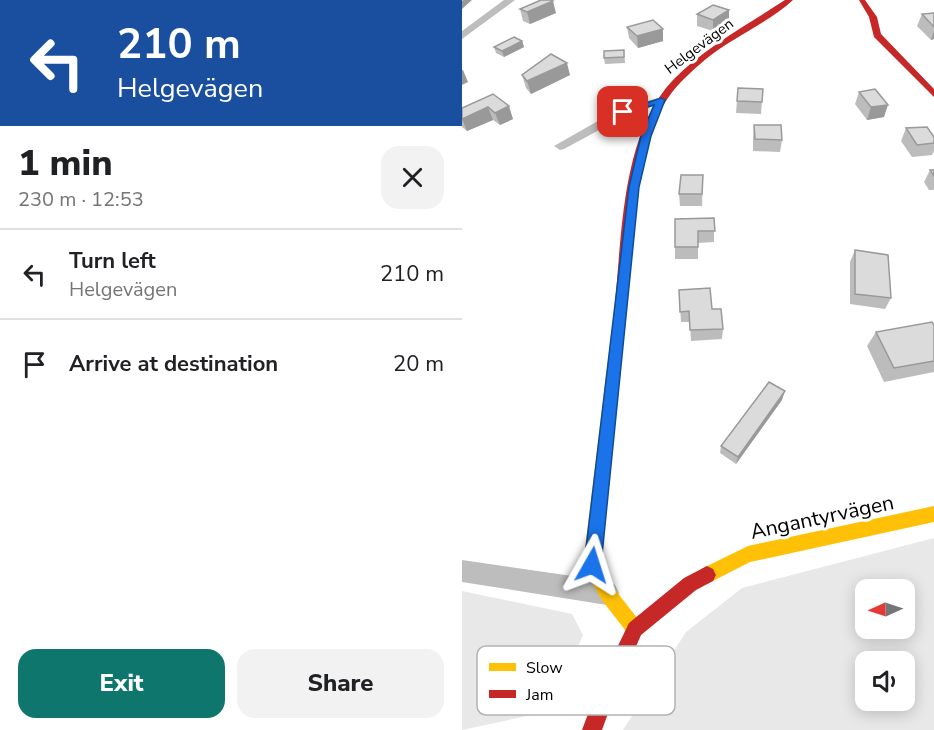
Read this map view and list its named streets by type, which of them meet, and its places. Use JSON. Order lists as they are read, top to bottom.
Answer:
{
  "streets": {
    "street": ["Helgevägen", "Angantyrvägen"]
  },
  "crossings": [
    ["Helgevägen", "Angantyrvägen"]
  ],
  "legend": ["Slow", "Jam"],
  "north": "left",
  "page": {
    "turn": ["210 m", "Helgevägen"],
    "heading": ["1 min", "230 m · 12:53"],
    "list": [
      {
        "name": "Turn left",
        "note": "Helgevägen",
        "value": "210 m"
      },
      {
        "name": "Arrive at destination",
        "value": "20 m"
      }
    ],
    "buttons": ["Exit", "Share"]
  }
}
